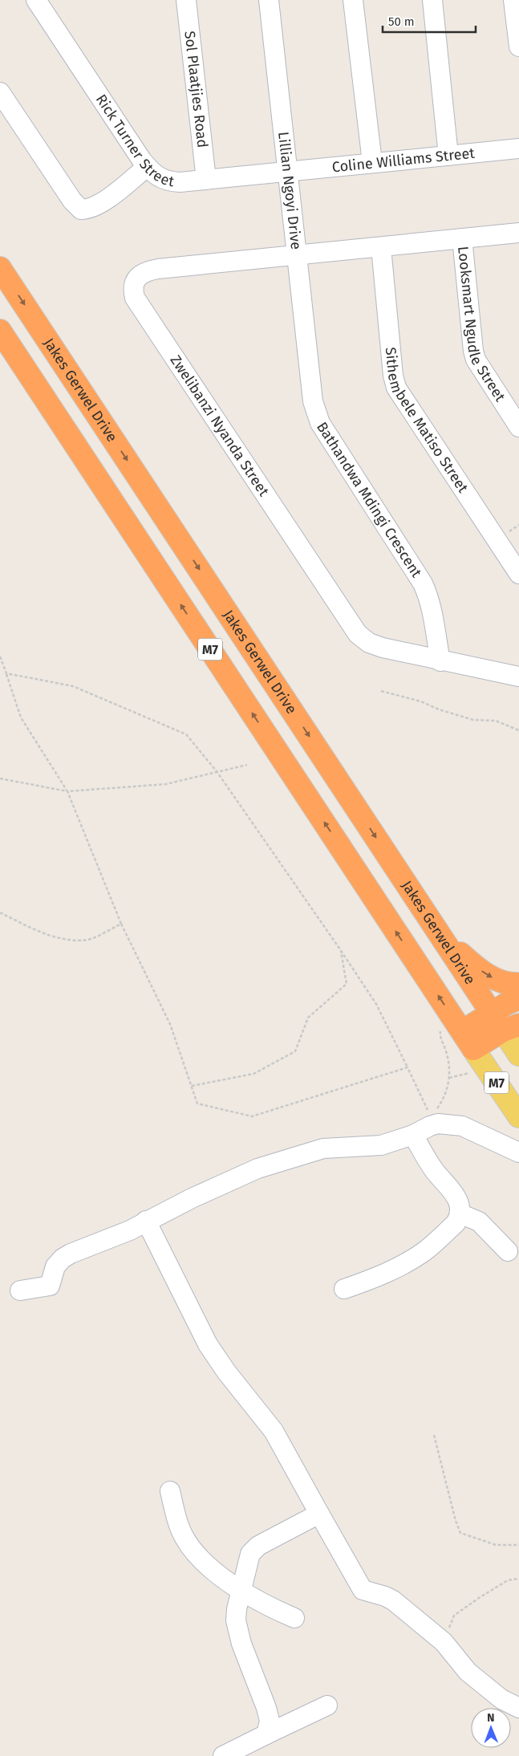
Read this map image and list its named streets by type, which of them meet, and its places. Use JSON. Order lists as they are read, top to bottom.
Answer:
{
  "streets": {
    "highway": ["Jakes Gerwel Drive", "M7"],
    "street": [
      "Sol Plaatjies Road",
      "Rick Turner Street",
      "Coline Williams Street",
      "Lillian Ngoyi Drive",
      "Looksmart Ngudle Street",
      "Sithembele Matiso Street",
      "Zwelibanzi Nyanda Street",
      "Bathandwa Mdingi Crescent"
    ]
  },
  "crossings": [
    ["Sol Plaatjies Road", "Rick Turner Street"],
    ["Rick Turner Street", "Coline Williams Street"],
    ["Rick Turner Street", "Lillian Ngoyi Drive"],
    ["Coline Williams Street", "Lillian Ngoyi Drive"],
    ["Lillian Ngoyi Drive", "Looksmart Ngudle Street"],
    ["Lillian Ngoyi Drive", "Sithembele Matiso Street"],
    ["Lillian Ngoyi Drive", "Zwelibanzi Nyanda Street"],
    ["Lillian Ngoyi Drive", "Bathandwa Mdingi Crescent"],
    ["Zwelibanzi Nyanda Street", "Bathandwa Mdingi Crescent"]
  ],
  "scale_bar": "50 m",
  "north": "top"
}
